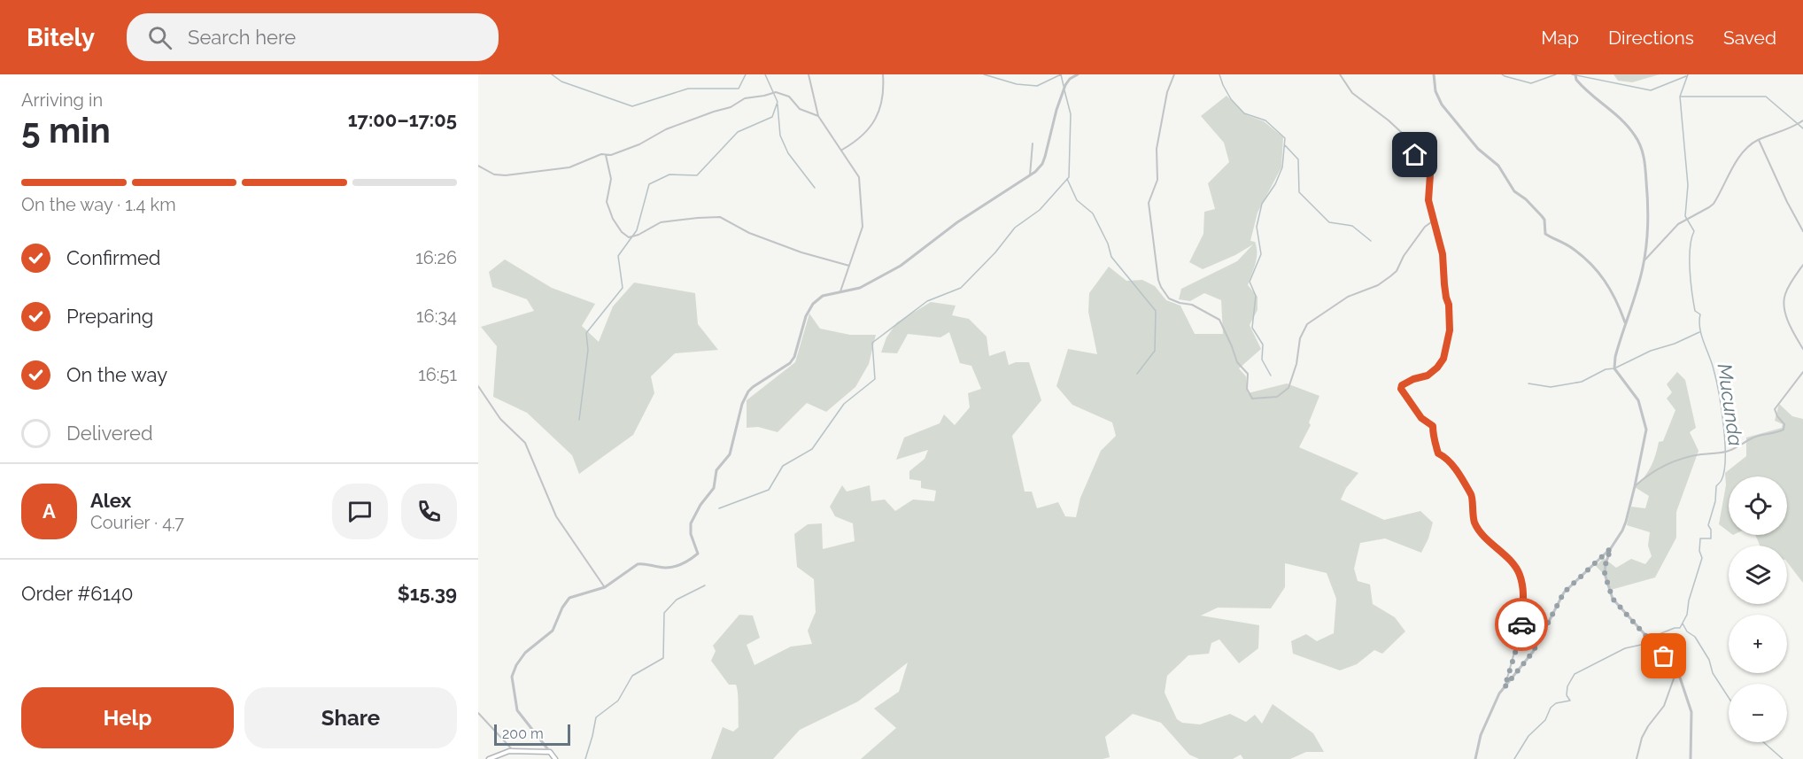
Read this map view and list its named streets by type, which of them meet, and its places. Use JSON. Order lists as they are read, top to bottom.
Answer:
{
  "water": ["Mucunda"],
  "scale_bar": "200 m",
  "page": {
    "header": "Bitely",
    "search": "Search here",
    "nav": ["Map", "Directions", "Saved"],
    "heading": ["5 min", "Arriving in", "17:00–17:05"],
    "panel": [
      "Alex",
      "Courier · 4.7",
      "Order #6140",
      "$15.39"
    ],
    "bar": "On the way · 1.4 km",
    "list": [
      ["Confirmed", "16:26"],
      ["Preparing", "16:34"],
      ["On the way", "16:51"],
      "Delivered"
    ],
    "map_buttons": ["+", "−"],
    "round": "A",
    "buttons": ["Help", "Share"],
    "scale": "200 m"
  }
}
